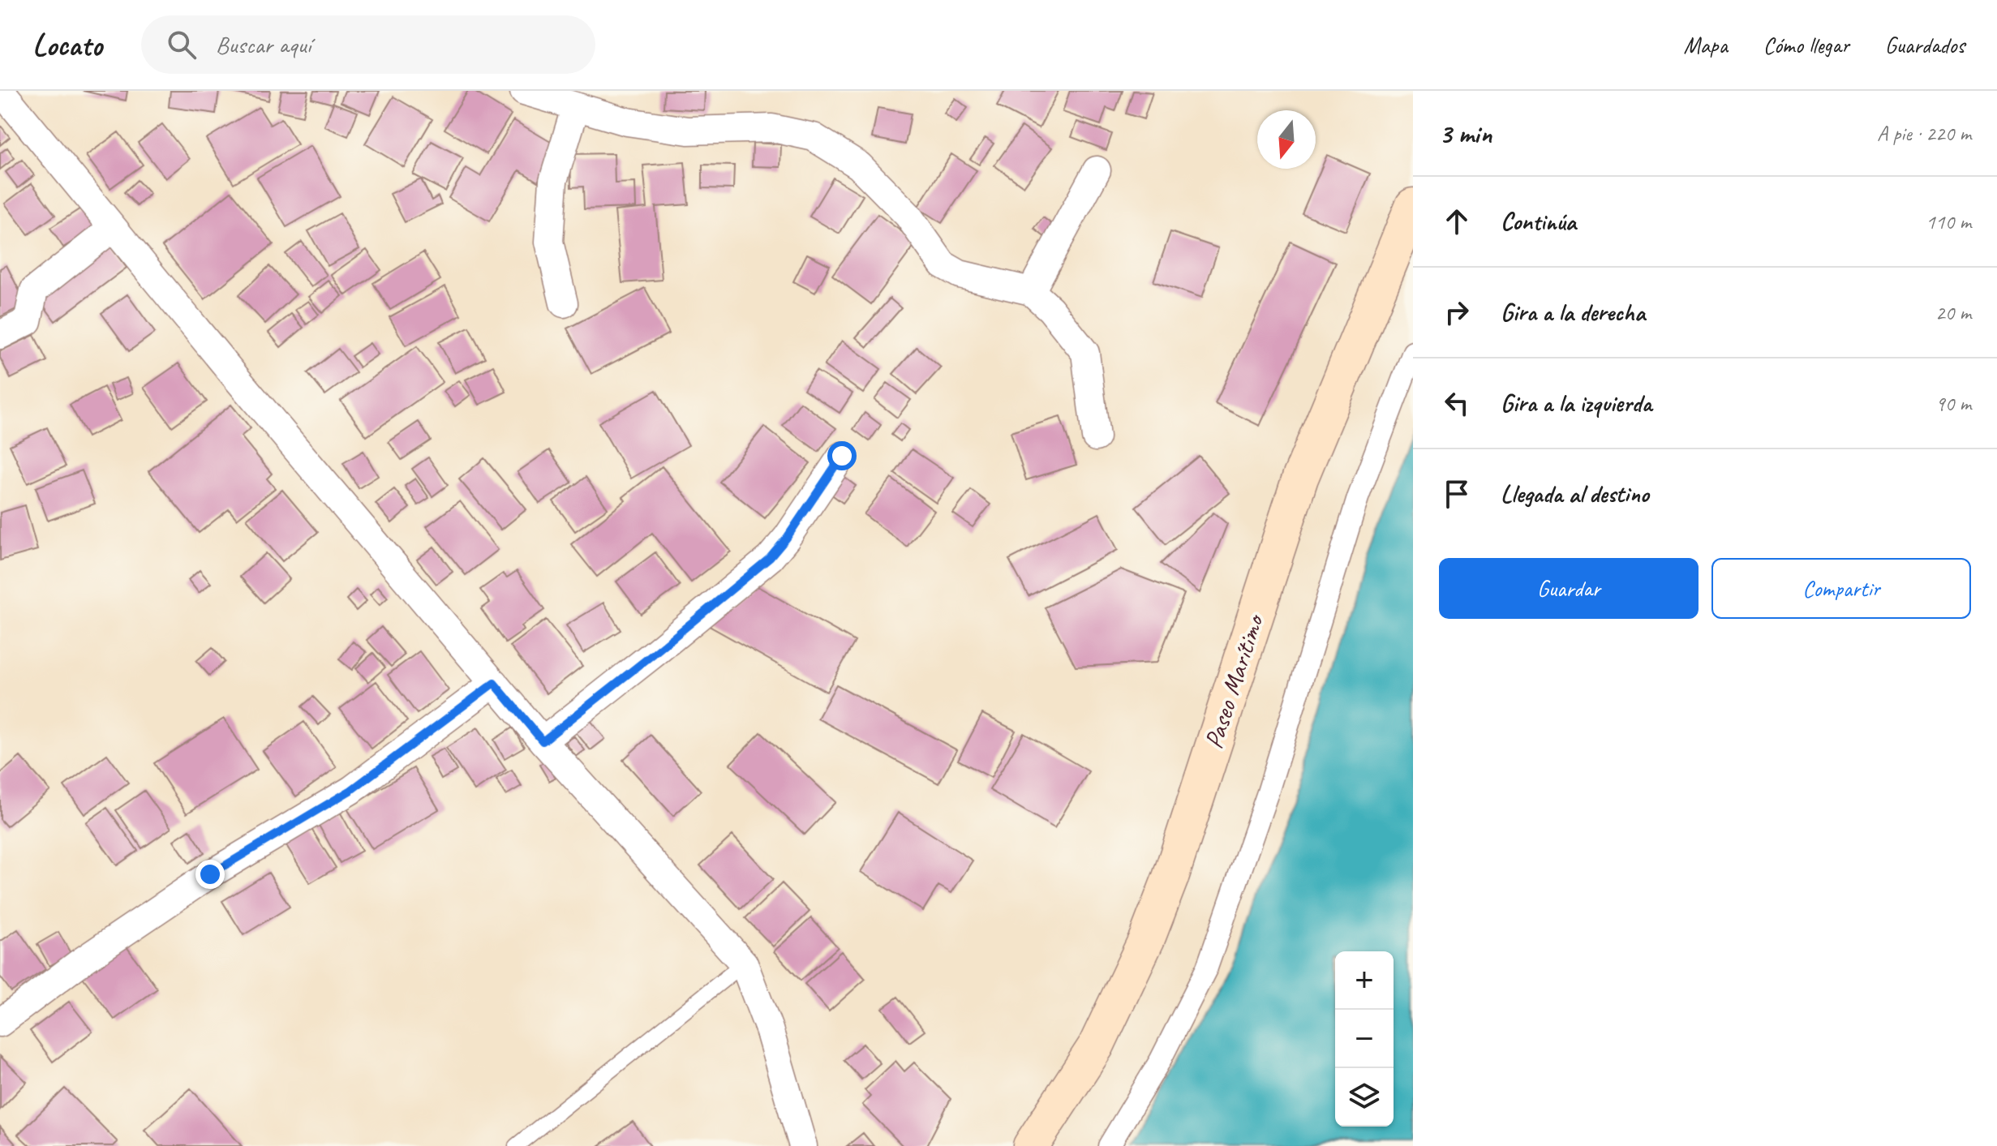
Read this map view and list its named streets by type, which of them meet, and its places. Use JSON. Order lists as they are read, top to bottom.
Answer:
{
  "streets": {
    "main road": ["Paseo Marítimo"]
  },
  "north": "bottom",
  "page": {
    "header": "Locato",
    "search": "Buscar aquí",
    "nav": ["Mapa", "Cómo llegar", "Guardados"],
    "heading": ["3 min", "A pie · 220 m"],
    "list": [
      ["Continúa", "110 m"],
      ["Gira a la derecha", "20 m"],
      ["Gira a la izquierda", "90 m"],
      "Llegada al destino"
    ],
    "buttons": ["Guardar", "Compartir"],
    "map_buttons": ["+", "−"]
  }
}
